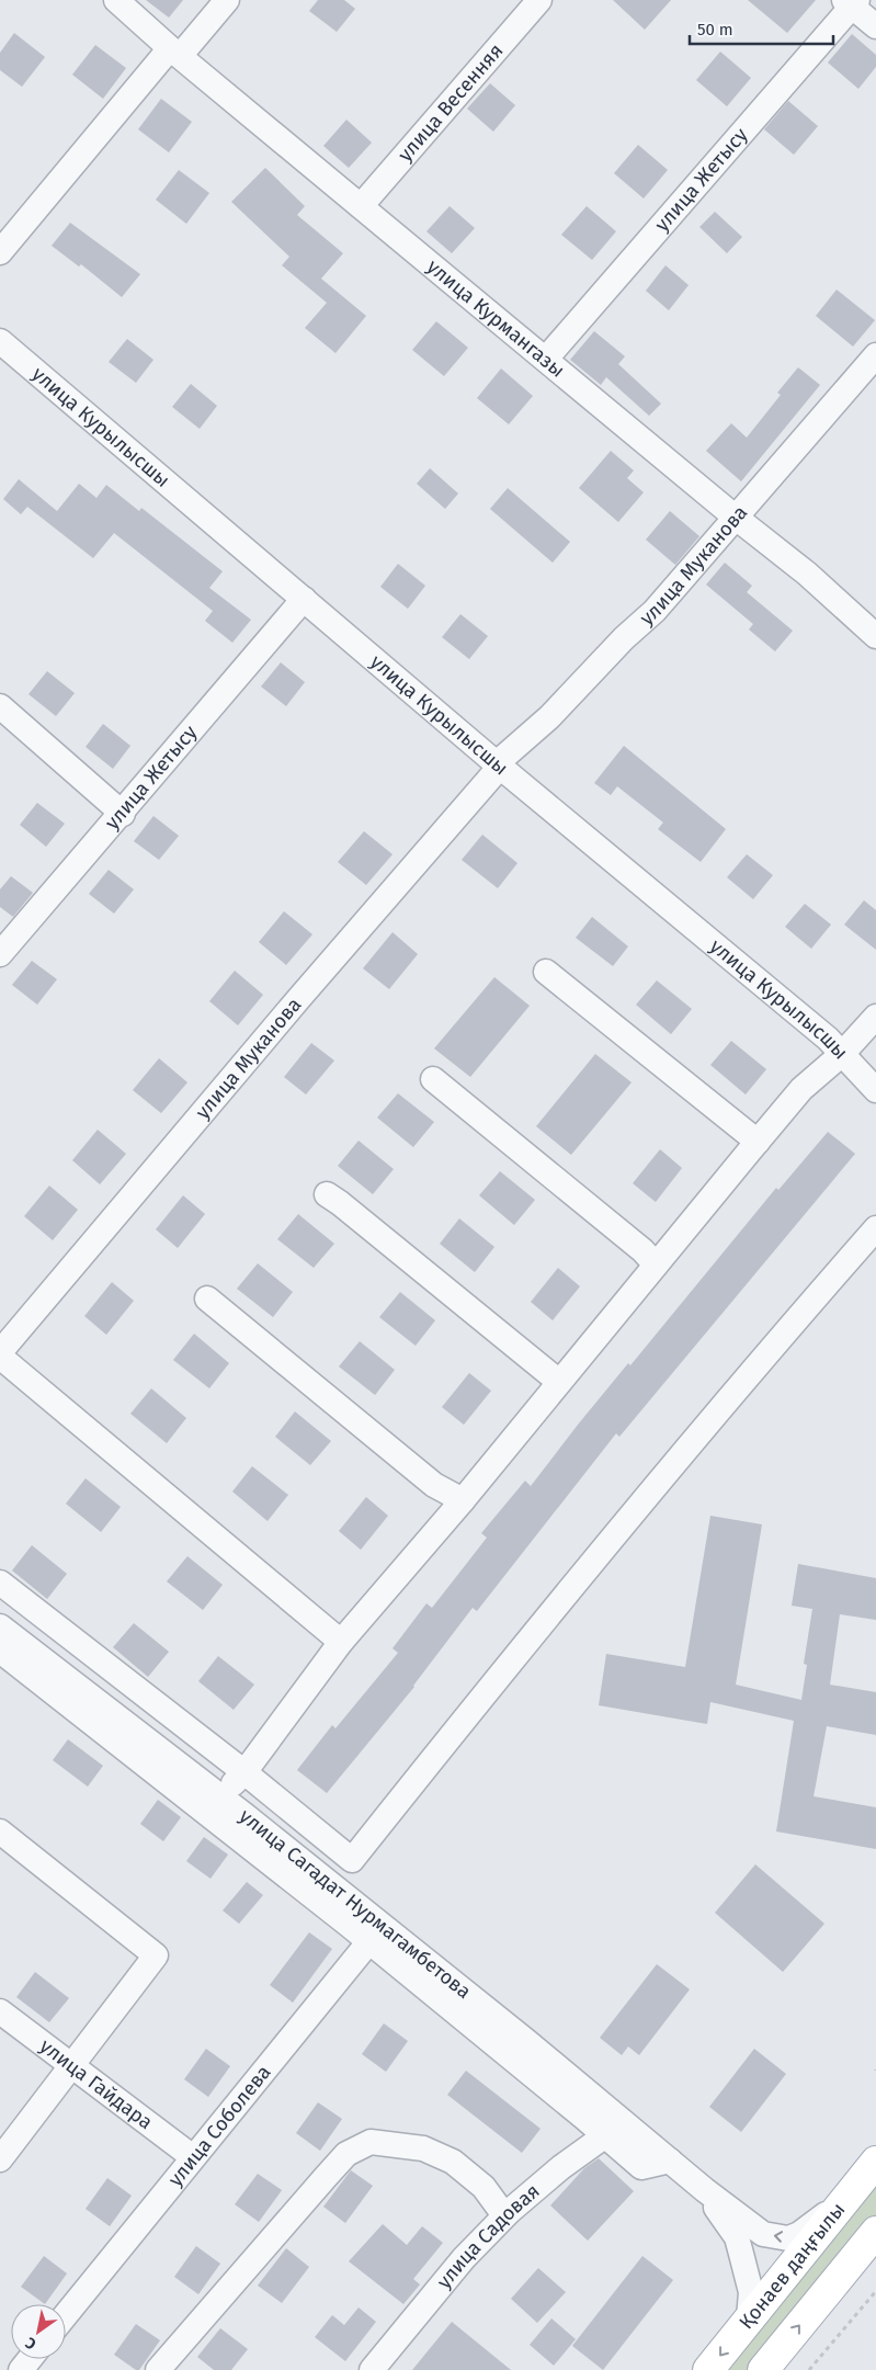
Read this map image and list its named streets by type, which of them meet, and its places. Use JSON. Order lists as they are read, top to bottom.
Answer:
{
  "streets": {
    "main road": ["Қонаев даңғылы"],
    "street": [
      "улица Весенняя",
      "улица Жетысу",
      "улица Курмангазы",
      "улица Курылысшы",
      "улица Муканова",
      "улица Сагадат Нурмагамбетова",
      "улица Гайдара",
      "улица Соболева",
      "улица Садовая"
    ]
  },
  "crossings": [
    ["улица Весенняя", "улица Курмангазы"],
    ["улица Жетысу", "улица Курмангазы"],
    ["улица Жетысу", "улица Курылысшы"],
    ["улица Курмангазы", "улица Муканова"],
    ["улица Курылысшы", "улица Муканова"],
    ["улица Сагадат Нурмагамбетова", "улица Соболева"],
    ["улица Сагадат Нурмагамбетова", "улица Садовая"],
    ["улица Сагадат Нурмагамбетова", "Қонаев даңғылы"],
    ["улица Гайдара", "улица Соболева"]
  ],
  "scale_bar": "50 m",
  "north": "bottom left"
}
